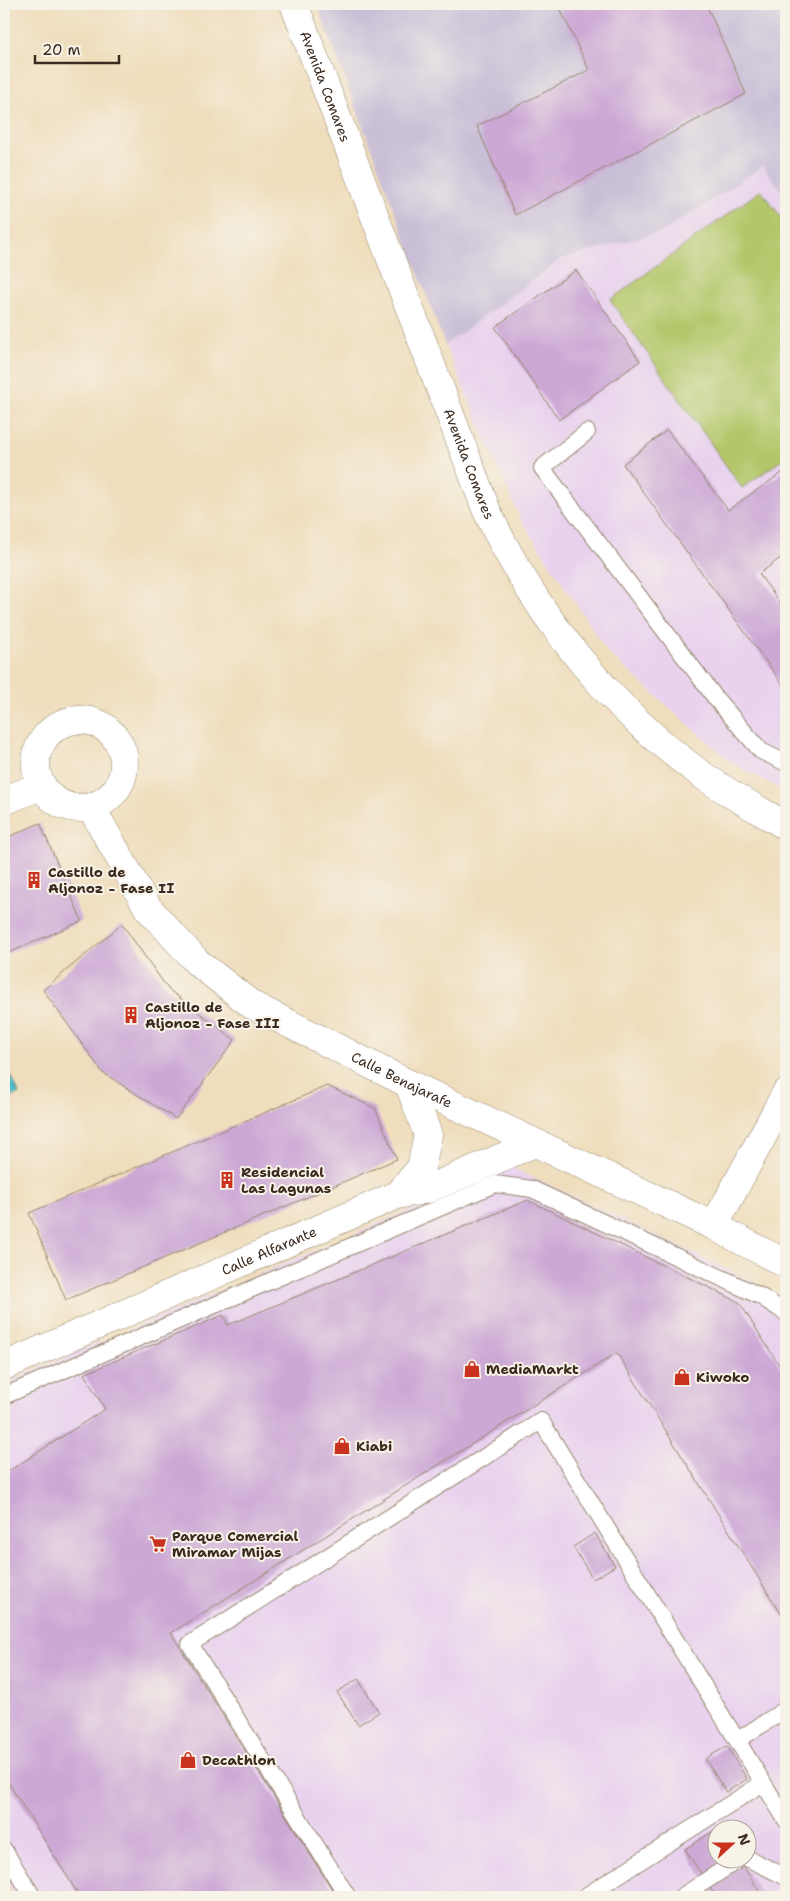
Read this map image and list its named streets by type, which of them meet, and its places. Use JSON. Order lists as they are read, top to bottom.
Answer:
{
  "streets": {
    "street": ["Avenida Comares", "Calle Benajarafe", "Calle Alfarante"]
  },
  "crossings": [
    ["Calle Benajarafe", "Calle Alfarante"]
  ],
  "places": {
    "building": ["Castillo de Aljonoz - Fase II", "Castillo de Aljonoz - Fase III", "Residencial Las Lagunas"],
    "shop": [
      "MediaMarkt",
      "Kiwoko",
      "Kiabi",
      "Decathlon"
    ],
    "supermarket": ["Parque Comercial Miramar Mijas"]
  },
  "scale_bar": "20 m",
  "north": "right"
}
